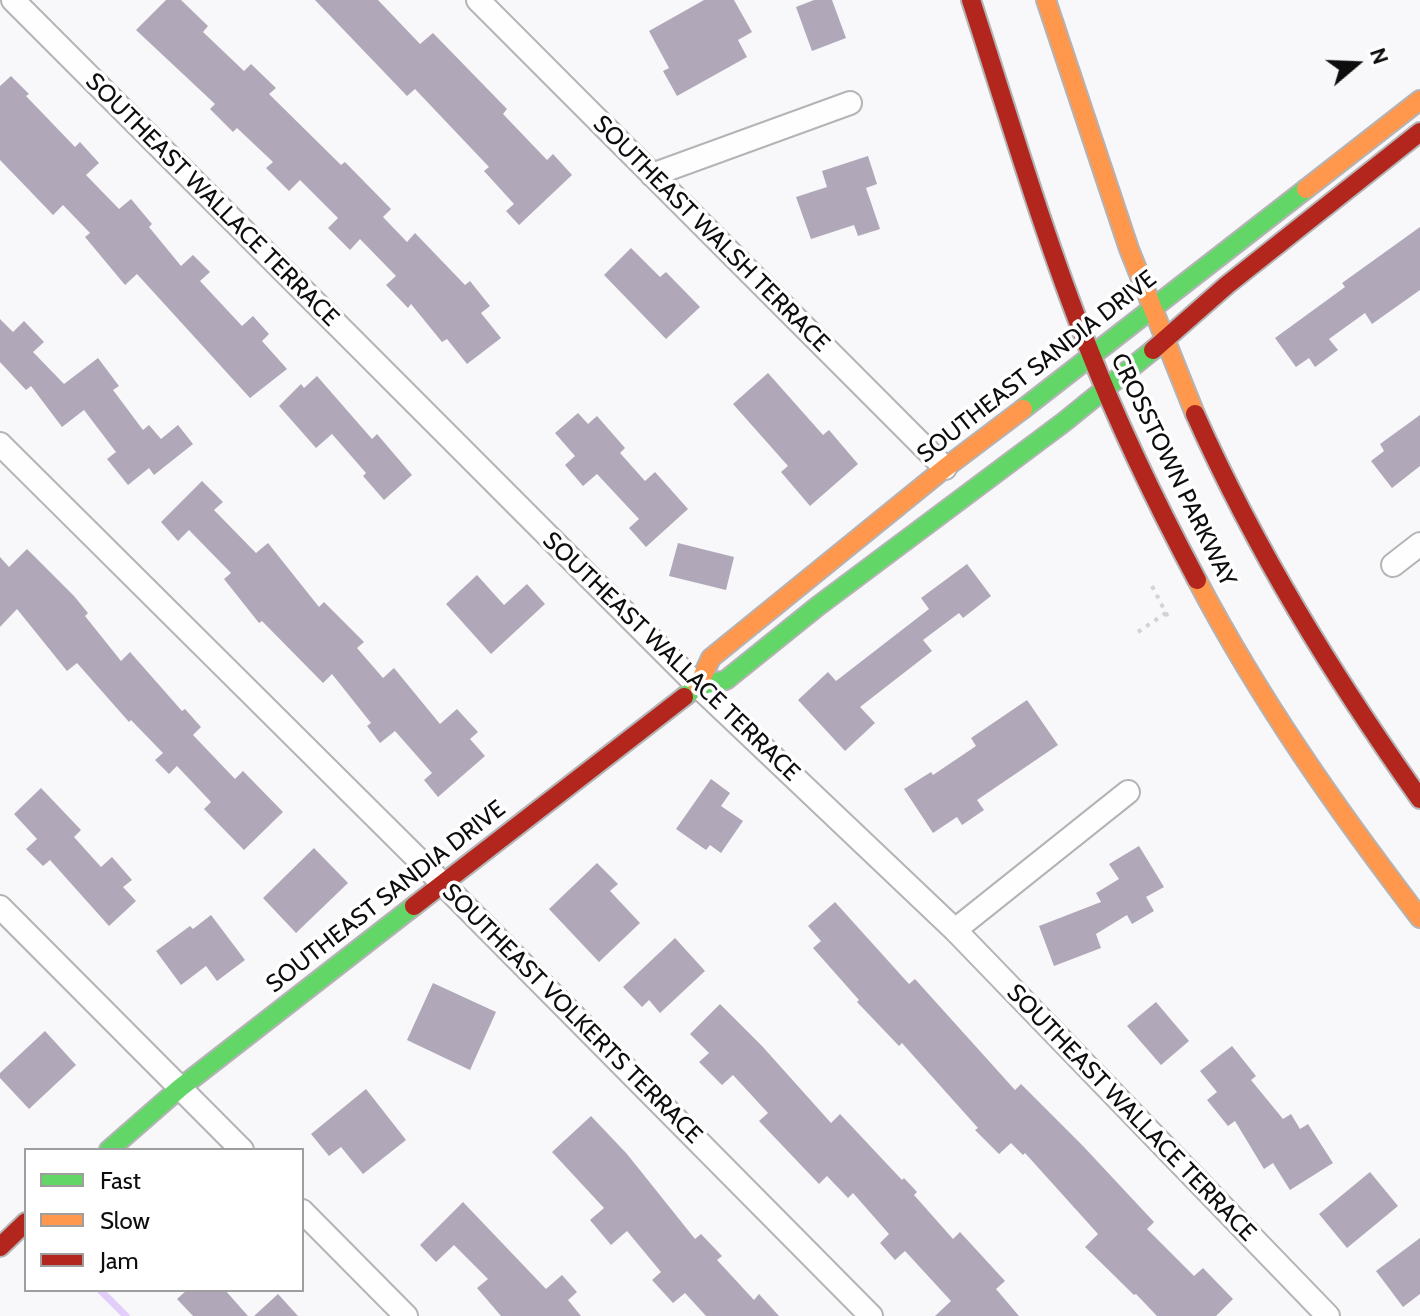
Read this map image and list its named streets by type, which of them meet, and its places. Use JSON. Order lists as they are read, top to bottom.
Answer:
{
  "streets": {
    "street": [
      "SOUTHEAST WALLACE TERRACE",
      "SOUTHEAST WALSH TERRACE",
      "SOUTHEAST SANDIA DRIVE",
      "CROSSTOWN PARKWAY",
      "SOUTHEAST VOLKERTS TERRACE"
    ]
  },
  "crossings": [
    ["SOUTHEAST WALLACE TERRACE", "SOUTHEAST SANDIA DRIVE"],
    ["SOUTHEAST WALSH TERRACE", "SOUTHEAST SANDIA DRIVE"],
    ["SOUTHEAST SANDIA DRIVE", "CROSSTOWN PARKWAY"],
    ["SOUTHEAST SANDIA DRIVE", "SOUTHEAST VOLKERTS TERRACE"]
  ],
  "legend": ["Fast", "Slow", "Jam"],
  "north": "right"
}
